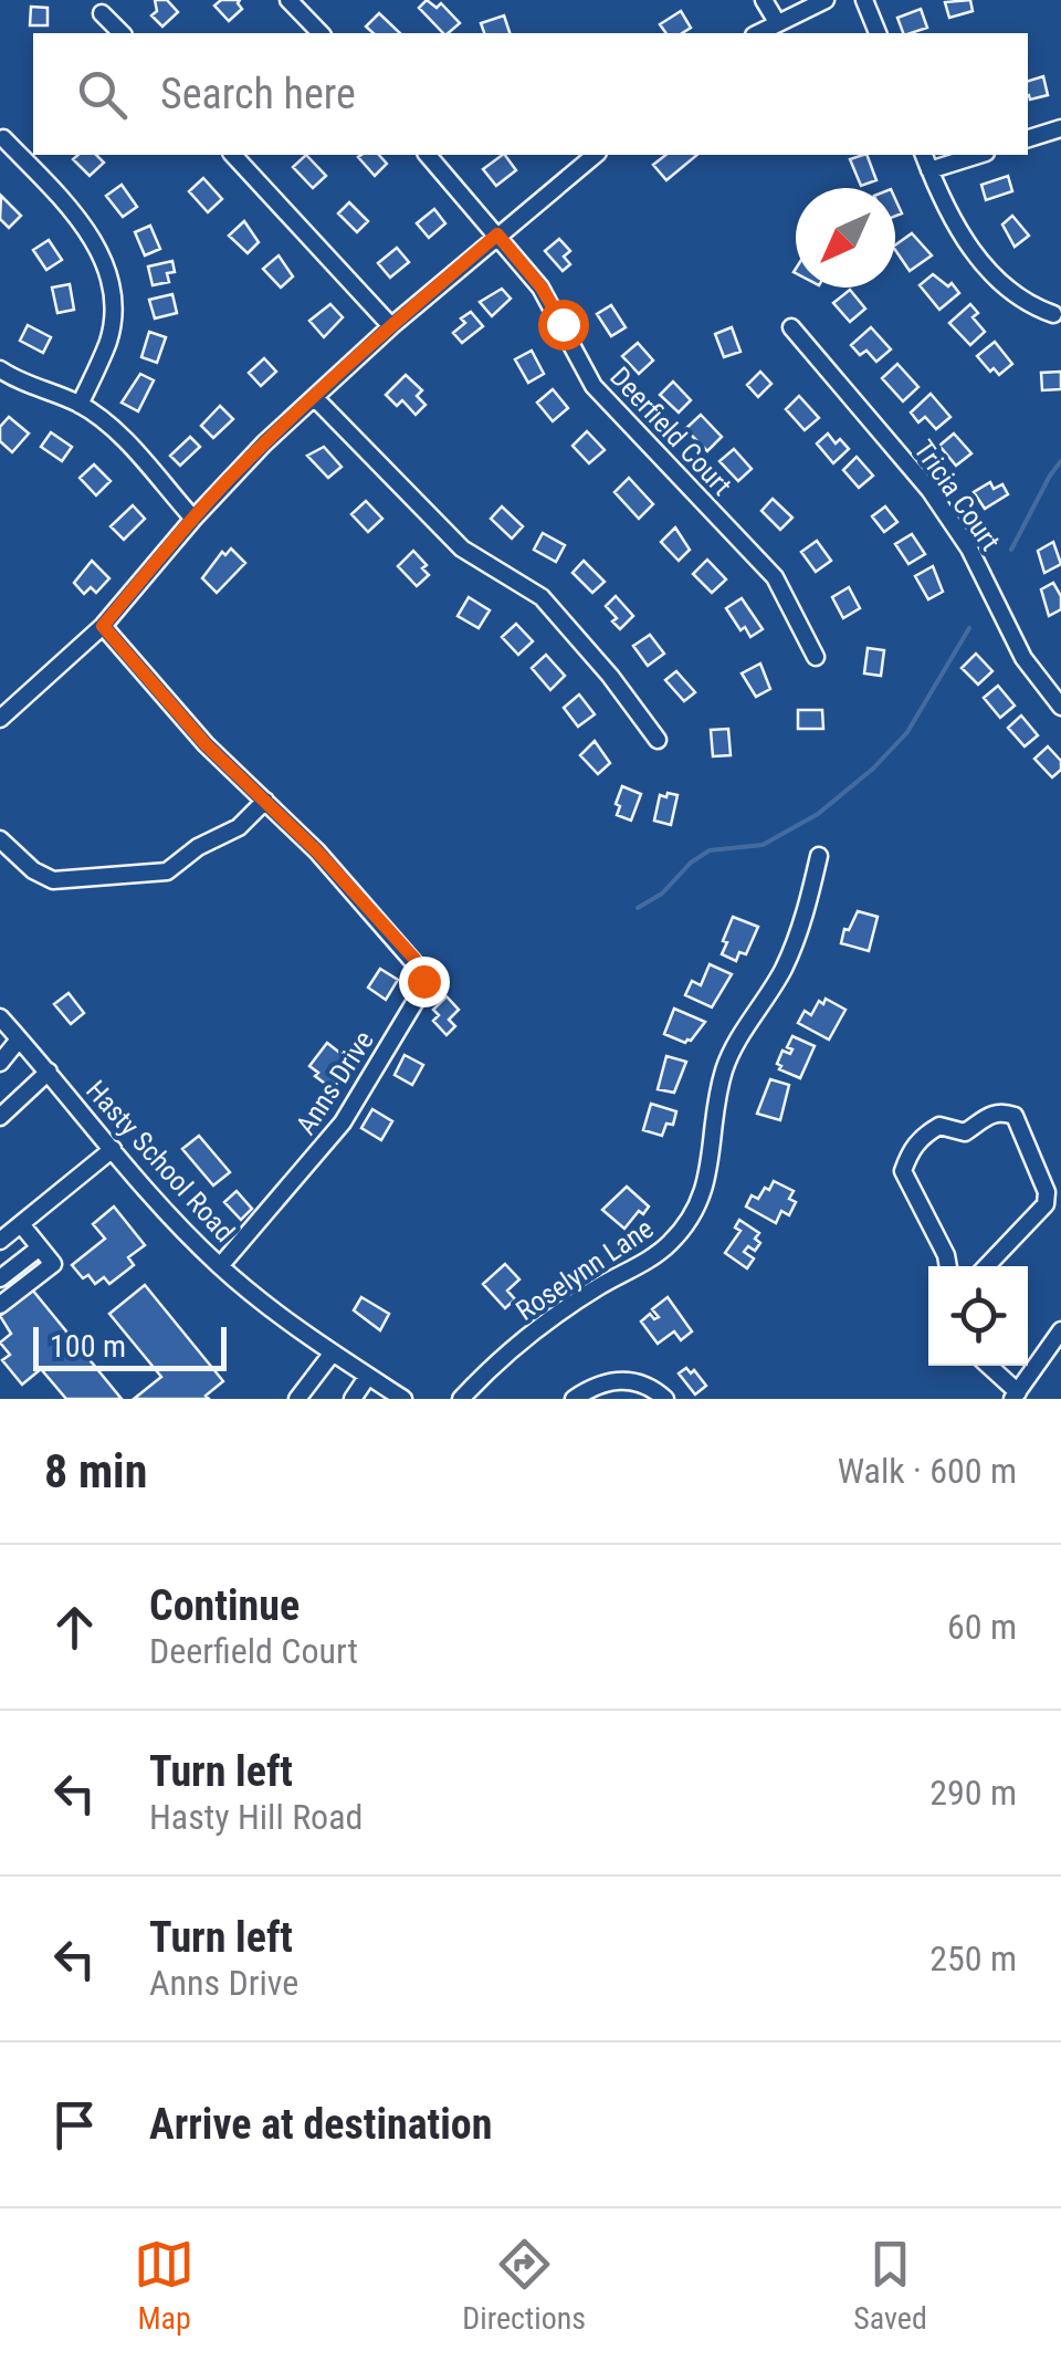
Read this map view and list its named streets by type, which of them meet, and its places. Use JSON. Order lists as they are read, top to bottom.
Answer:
{
  "streets": {
    "street": [
      "Deerfield Court",
      "Tricia Court",
      "Anns Drive",
      "Hasty School Road",
      "Roselynn Lane"
    ]
  },
  "crossings": [
    ["Anns Drive", "Hasty School Road"]
  ],
  "scale_bar": "100 m",
  "north": "bottom left",
  "page": {
    "search": "Search here",
    "scale": "100 m",
    "heading": ["8 min", "Walk · 600 m"],
    "list": [
      ["Continue", "Deerfield Court", "60 m"],
      ["Turn left", "Hasty Hill Road", "290 m"],
      ["Turn left", "Anns Drive", "250 m"],
      "Arrive at destination"
    ],
    "nav": ["Map", "Directions", "Saved"]
  }
}
